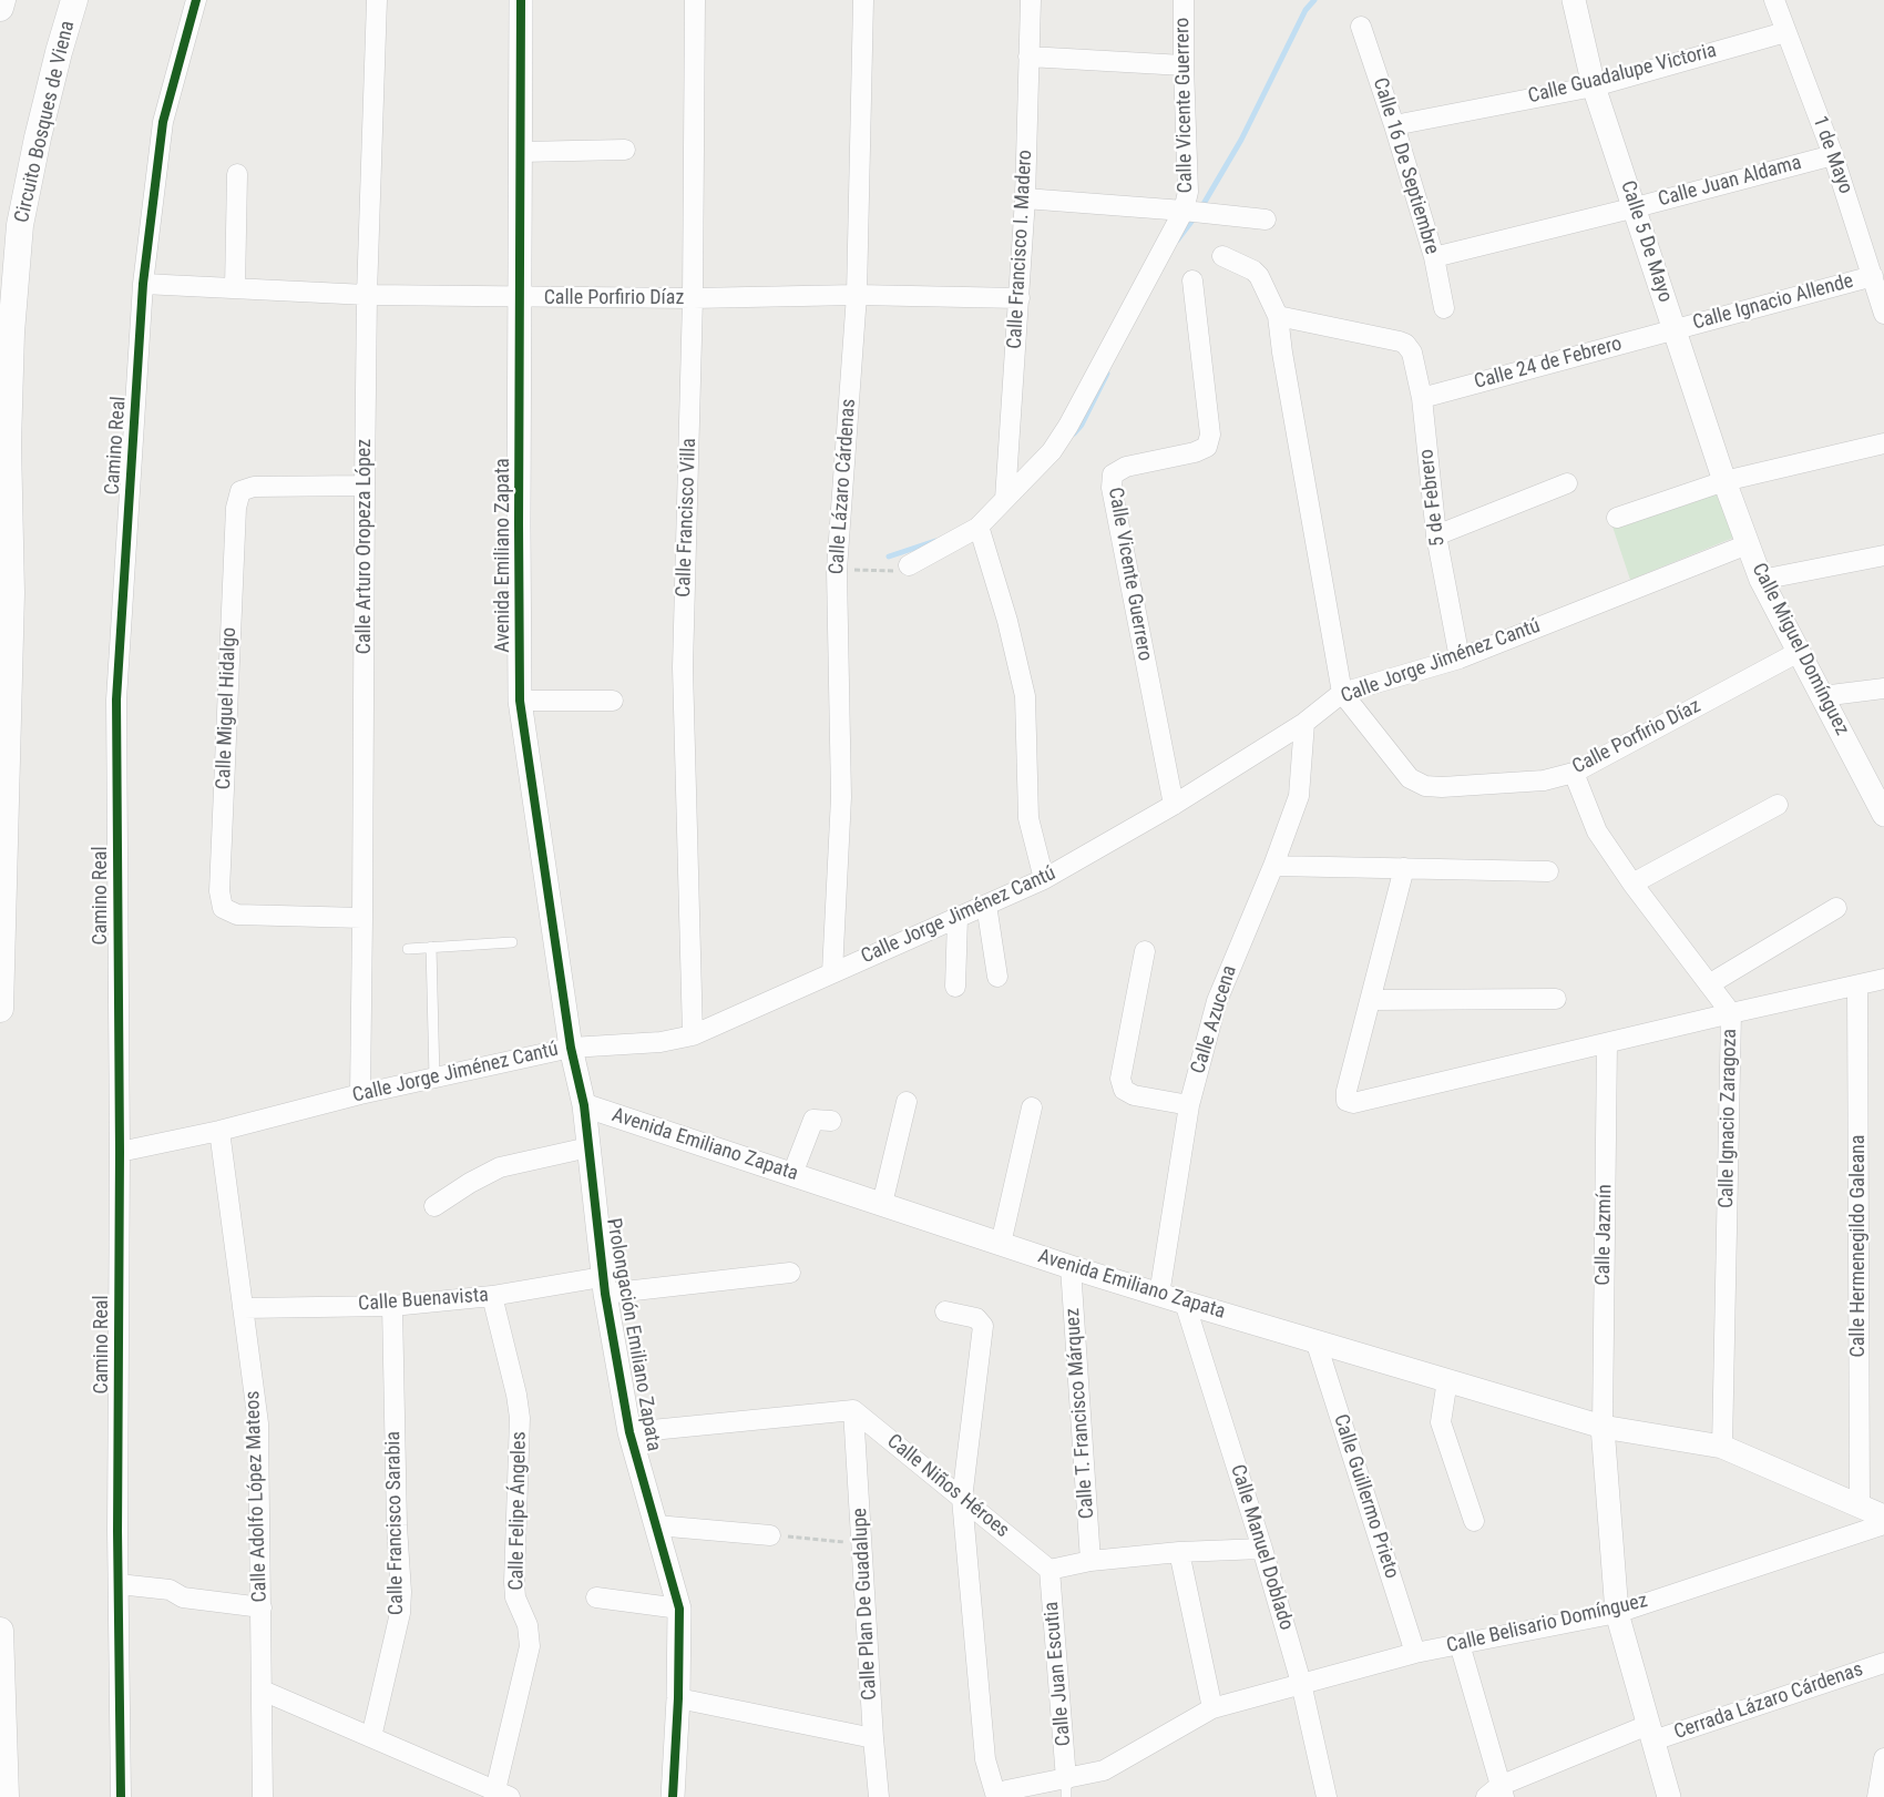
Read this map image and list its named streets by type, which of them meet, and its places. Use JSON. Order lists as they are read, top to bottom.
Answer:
{
  "streets": {
    "main road": ["Circuito Bosques de Viena"],
    "street": [
      "Calle Guadalupe Victoria",
      "Calle Vicente Guerrero",
      "1 de Mayo",
      "Calle 16 De Septiembre",
      "Calle Juan Aldama",
      "Calle 5 De Mayo",
      "Calle Francisco I. Madero",
      "Calle Porfirio Díaz",
      "Calle Ignacio Allende",
      "Calle 24 de Febrero",
      "Camino Real",
      "Calle Lázaro Cárdenas",
      "5 de Febrero",
      "Calle Francisco Villa",
      "Calle Arturo Oropeza López",
      "Avenida Emiliano Zapata",
      "Calle Miguel Domínguez",
      "Calle Jorge Jiménez Cantú",
      "Calle Miguel Hidalgo",
      "Calle Azucena",
      "Calle Ignacio Zaragoza",
      "Calle Jazmín",
      "Calle Hermenegildo Galeana",
      "Calle Buenavista",
      "Prolongación Emiliano Zapata",
      "Calle T. Francisco Márquez",
      "Calle Niños Héroes",
      "Calle Adolfo López Mateos",
      "Calle Guillermo Prieto",
      "Calle Felipe Ángeles",
      "Calle Francisco Sarabia",
      "Calle Manuel Doblado",
      "Calle Plan De Guadalupe",
      "Calle Belisario Domínguez",
      "Calle Juan Escutia",
      "Cerrada Lázaro Cárdenas"
    ]
  },
  "crossings": [
    ["Calle Guadalupe Victoria", "1 de Mayo"],
    ["Calle Guadalupe Victoria", "Calle 16 De Septiembre"],
    ["Calle Guadalupe Victoria", "Calle 5 De Mayo"],
    ["Calle Vicente Guerrero", "Calle Francisco I. Madero"],
    ["Calle Vicente Guerrero", "Calle Jorge Jiménez Cantú"],
    ["1 de Mayo", "Calle Juan Aldama"],
    ["1 de Mayo", "Calle Ignacio Allende"],
    ["Calle 16 De Septiembre", "Calle Juan Aldama"],
    ["Calle Juan Aldama", "Calle 5 De Mayo"],
    ["Calle 5 De Mayo", "Calle Ignacio Allende"],
    ["Calle 5 De Mayo", "Calle 24 de Febrero"],
    ["Calle 5 De Mayo", "Calle Miguel Domínguez"],
    ["Calle Francisco I. Madero", "Calle Porfirio Díaz"],
    ["Calle Porfirio Díaz", "Camino Real"],
    ["Calle Porfirio Díaz", "Calle Lázaro Cárdenas"],
    ["Calle Porfirio Díaz", "Calle Francisco Villa"],
    ["Calle Porfirio Díaz", "Calle Arturo Oropeza López"],
    ["Calle Porfirio Díaz", "Avenida Emiliano Zapata"],
    ["Calle Porfirio Díaz", "Calle Miguel Domínguez"],
    ["Calle Porfirio Díaz", "Calle Jorge Jiménez Cantú"],
    ["Calle Porfirio Díaz", "Calle Ignacio Zaragoza"],
    ["Calle Ignacio Allende", "Calle 24 de Febrero"],
    ["Calle 24 de Febrero", "5 de Febrero"],
    ["Camino Real", "Calle Jorge Jiménez Cantú"],
    ["Calle Lázaro Cárdenas", "Calle Jorge Jiménez Cantú"],
    ["5 de Febrero", "Calle Jorge Jiménez Cantú"],
    ["Calle Francisco Villa", "Calle Jorge Jiménez Cantú"],
    ["Calle Arturo Oropeza López", "Calle Jorge Jiménez Cantú"],
    ["Calle Arturo Oropeza López", "Calle Miguel Hidalgo"],
    ["Avenida Emiliano Zapata", "Calle Jorge Jiménez Cantú"],
    ["Avenida Emiliano Zapata", "Calle Azucena"],
    ["Avenida Emiliano Zapata", "Calle Ignacio Zaragoza"],
    ["Avenida Emiliano Zapata", "Calle Jazmín"],
    ["Avenida Emiliano Zapata", "Calle Hermenegildo Galeana"],
    ["Avenida Emiliano Zapata", "Prolongación Emiliano Zapata"],
    ["Avenida Emiliano Zapata", "Calle T. Francisco Márquez"],
    ["Avenida Emiliano Zapata", "Calle Guillermo Prieto"],
    ["Avenida Emiliano Zapata", "Calle Manuel Doblado"],
    ["Calle Miguel Domínguez", "Calle Jorge Jiménez Cantú"],
    ["Calle Jorge Jiménez Cantú", "Calle Azucena"],
    ["Calle Jorge Jiménez Cantú", "Calle Adolfo López Mateos"],
    ["Calle Buenavista", "Prolongación Emiliano Zapata"],
    ["Calle Buenavista", "Calle Adolfo López Mateos"],
    ["Calle Buenavista", "Calle Felipe Ángeles"],
    ["Calle Buenavista", "Calle Francisco Sarabia"],
    ["Calle Niños Héroes", "Calle Plan De Guadalupe"],
    ["Calle Niños Héroes", "Calle Juan Escutia"],
    ["Calle Adolfo López Mateos", "Calle Felipe Ángeles"],
    ["Calle Guillermo Prieto", "Calle Belisario Domínguez"],
    ["Calle Felipe Ángeles", "Calle Francisco Sarabia"],
    ["Calle Manuel Doblado", "Calle Belisario Domínguez"],
    ["Calle Belisario Domínguez", "Calle Juan Escutia"]
  ]
}
